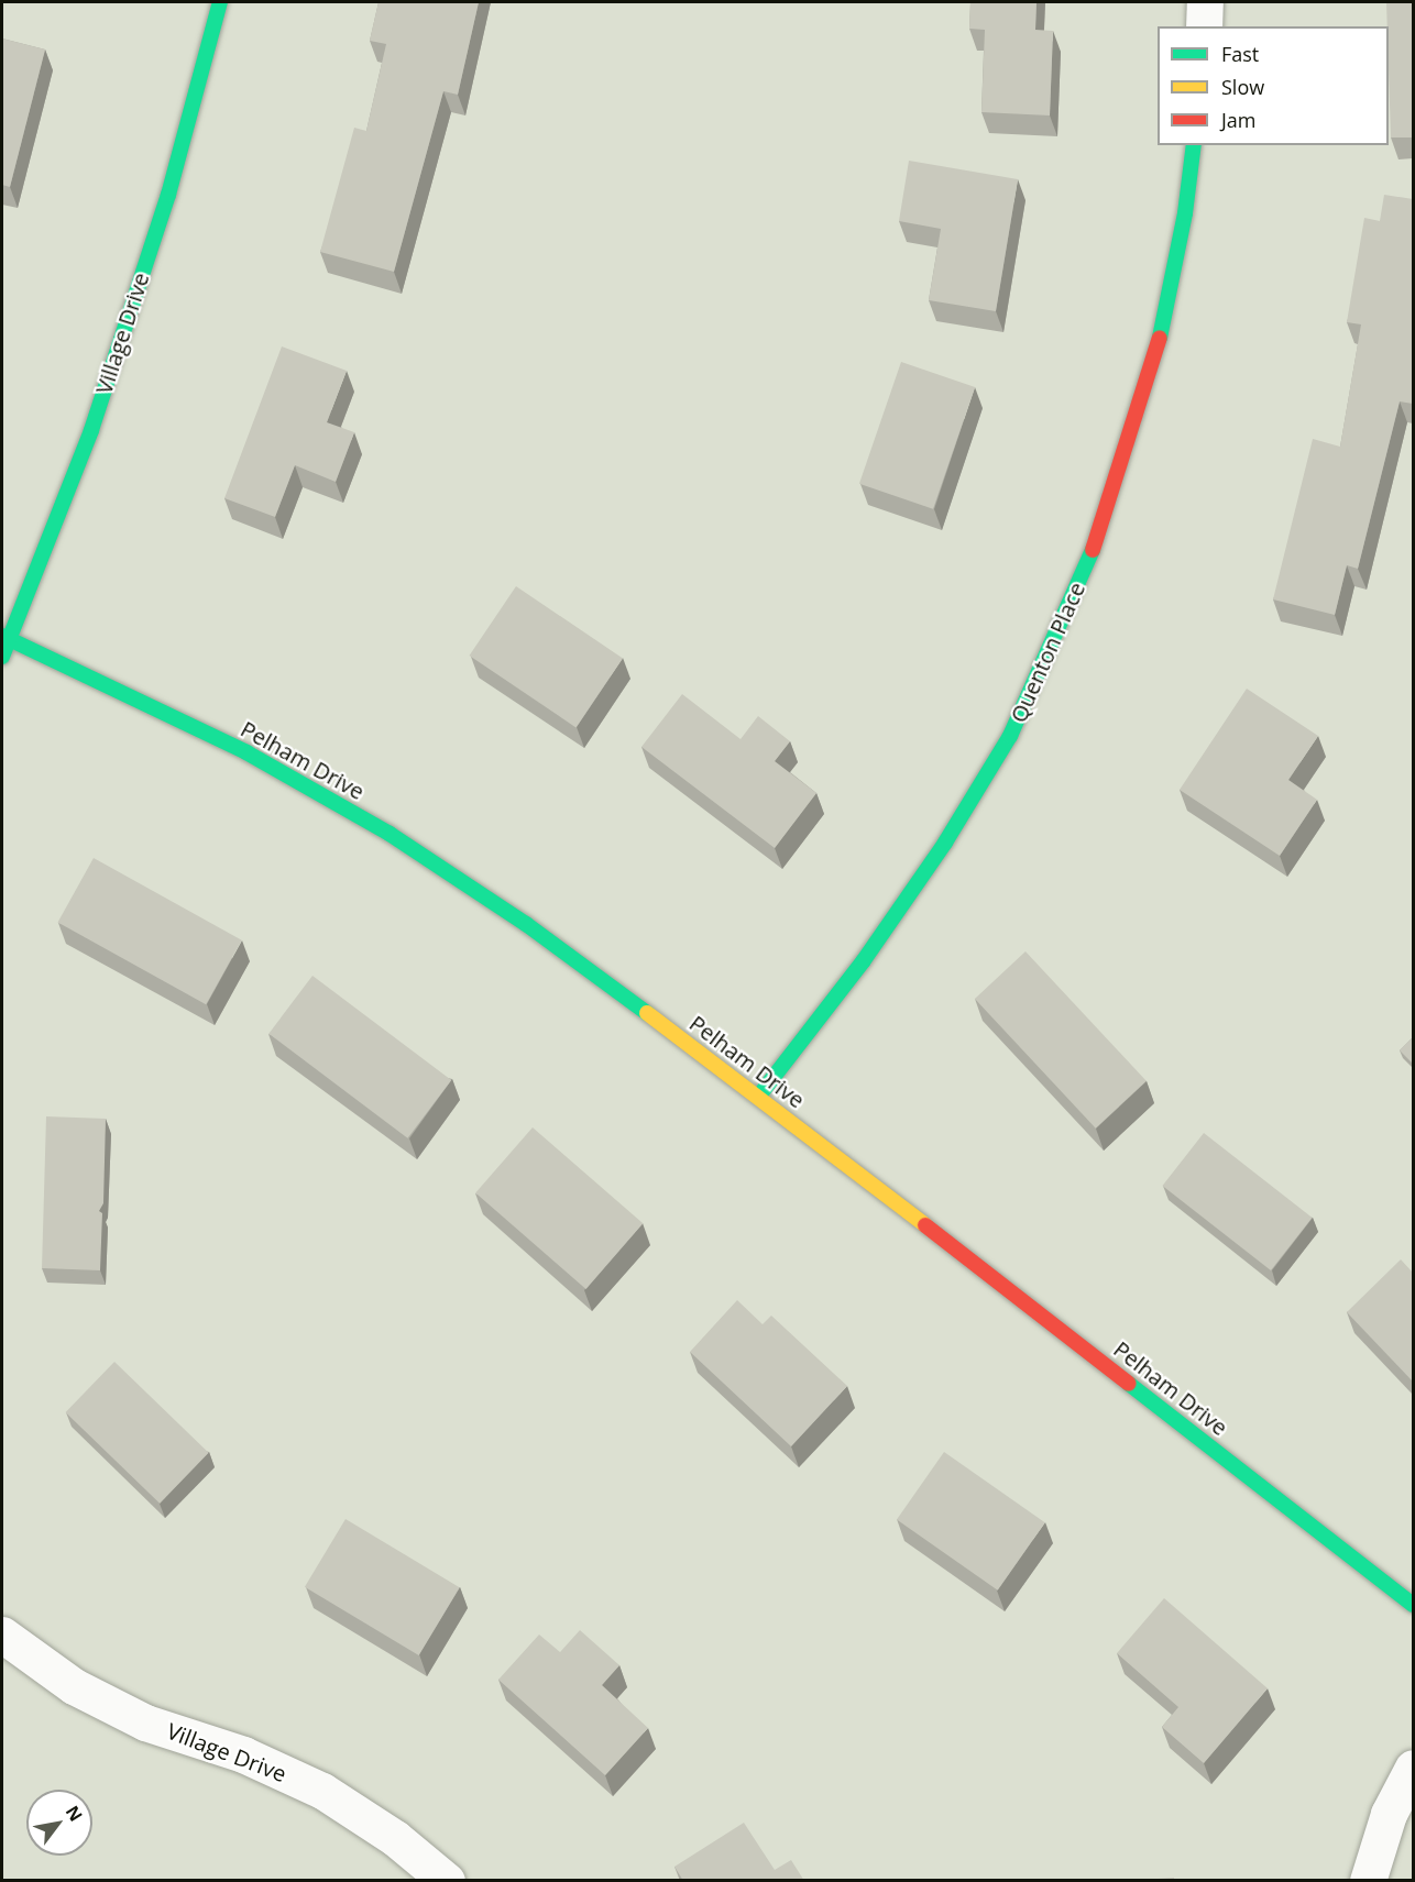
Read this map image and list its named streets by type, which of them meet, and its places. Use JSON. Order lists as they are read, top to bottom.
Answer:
{
  "streets": {
    "street": ["Village Drive", "Quenton Place", "Pelham Drive"]
  },
  "crossings": [
    ["Village Drive", "Pelham Drive"],
    ["Quenton Place", "Pelham Drive"]
  ],
  "legend": ["Fast", "Slow", "Jam"],
  "north": "top right"
}
